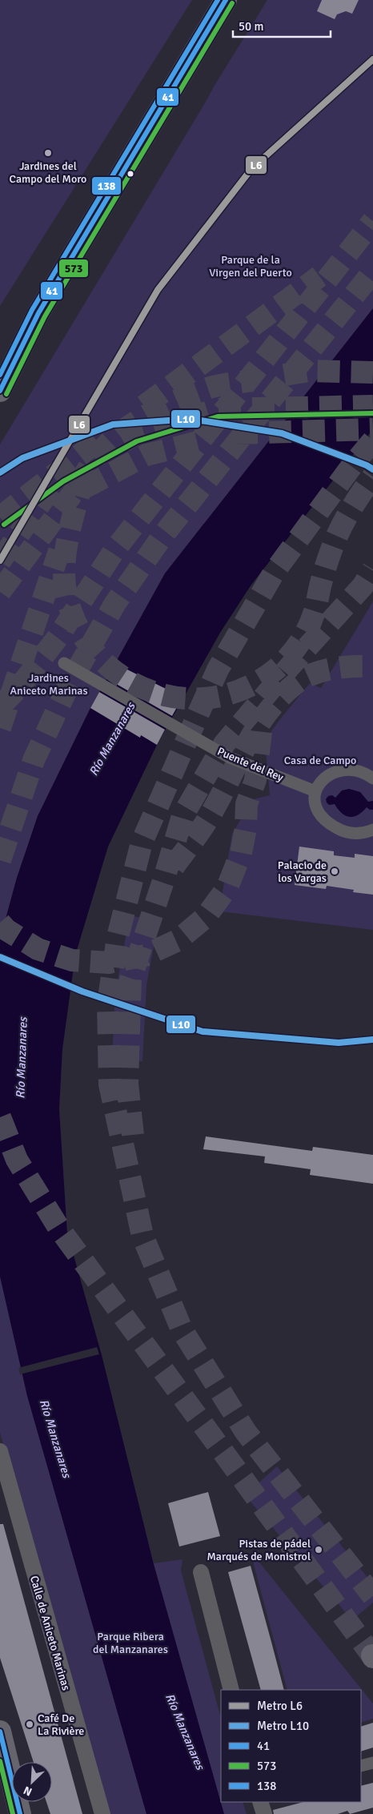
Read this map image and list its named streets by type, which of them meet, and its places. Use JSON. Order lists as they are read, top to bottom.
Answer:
{
  "streets": {
    "street": ["Puente del Rey", "Calle de Aniceto Marinas"]
  },
  "water": ["Río Manzanares"],
  "parks": [
    "Parque de la Virgen del Puerto",
    "Jardines Aniceto Marinas",
    "Casa de Campo",
    "Parque Ribera del Manzanares"
  ],
  "places": [
    "Jardines del Campo del Moro",
    "Palacio de los Vargas",
    "Pistas de pádel Marqués de Monistrol",
    "Café De La Rivière"
  ],
  "lines": [
    "transit line 41",
    "transit line 138",
    "transit line 573",
    "metro line L6",
    "metro line L10"
  ],
  "legend": [
    "Metro L6",
    "Metro L10",
    "41",
    "573",
    "138"
  ],
  "scale_bar": "50 m",
  "north": "bottom left"
}
